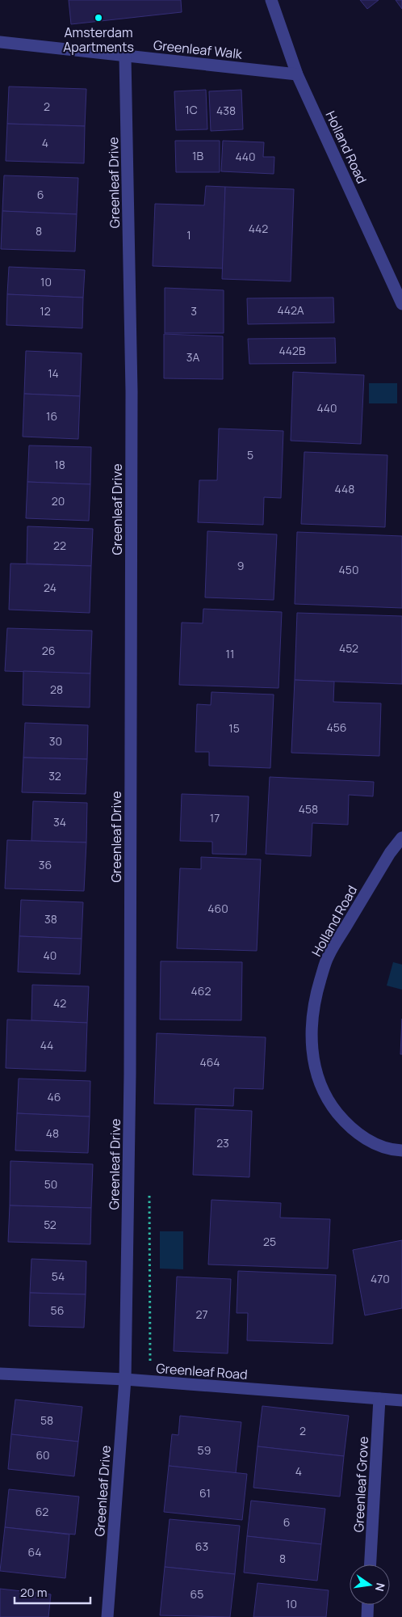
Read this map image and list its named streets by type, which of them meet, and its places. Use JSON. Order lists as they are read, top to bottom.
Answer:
{
  "streets": {
    "street": [
      "Greenleaf Walk",
      "Holland Road",
      "Greenleaf Drive",
      "Greenleaf Road",
      "Greenleaf Grove"
    ]
  },
  "crossings": [
    ["Greenleaf Walk", "Holland Road"],
    ["Greenleaf Walk", "Greenleaf Drive"],
    ["Greenleaf Drive", "Greenleaf Road"],
    ["Greenleaf Road", "Greenleaf Grove"]
  ],
  "places": ["Amsterdam Apartments"],
  "house_numbers": [
    "2",
    "1C",
    "438",
    "4",
    "1B",
    "440",
    "6",
    "442",
    "8",
    "1",
    "10",
    "442A",
    "12",
    "3",
    "442B",
    "3A",
    "14",
    "440",
    "16",
    "5",
    "18",
    "448",
    "20",
    "22",
    "9",
    "450",
    "24",
    "452",
    "26",
    "11",
    "28",
    "456",
    "15",
    "30",
    "32",
    "458",
    "17",
    "34",
    "36",
    "460",
    "38",
    "40",
    "462",
    "42",
    "44",
    "464",
    "46",
    "48",
    "23",
    "50",
    "52",
    "25",
    "54",
    "470",
    "56",
    "27",
    "58",
    "2",
    "59",
    "60",
    "4",
    "61",
    "62",
    "6",
    "63",
    "64",
    "8",
    "65",
    "10"
  ],
  "scale_bar": "20 m",
  "north": "right"
}
